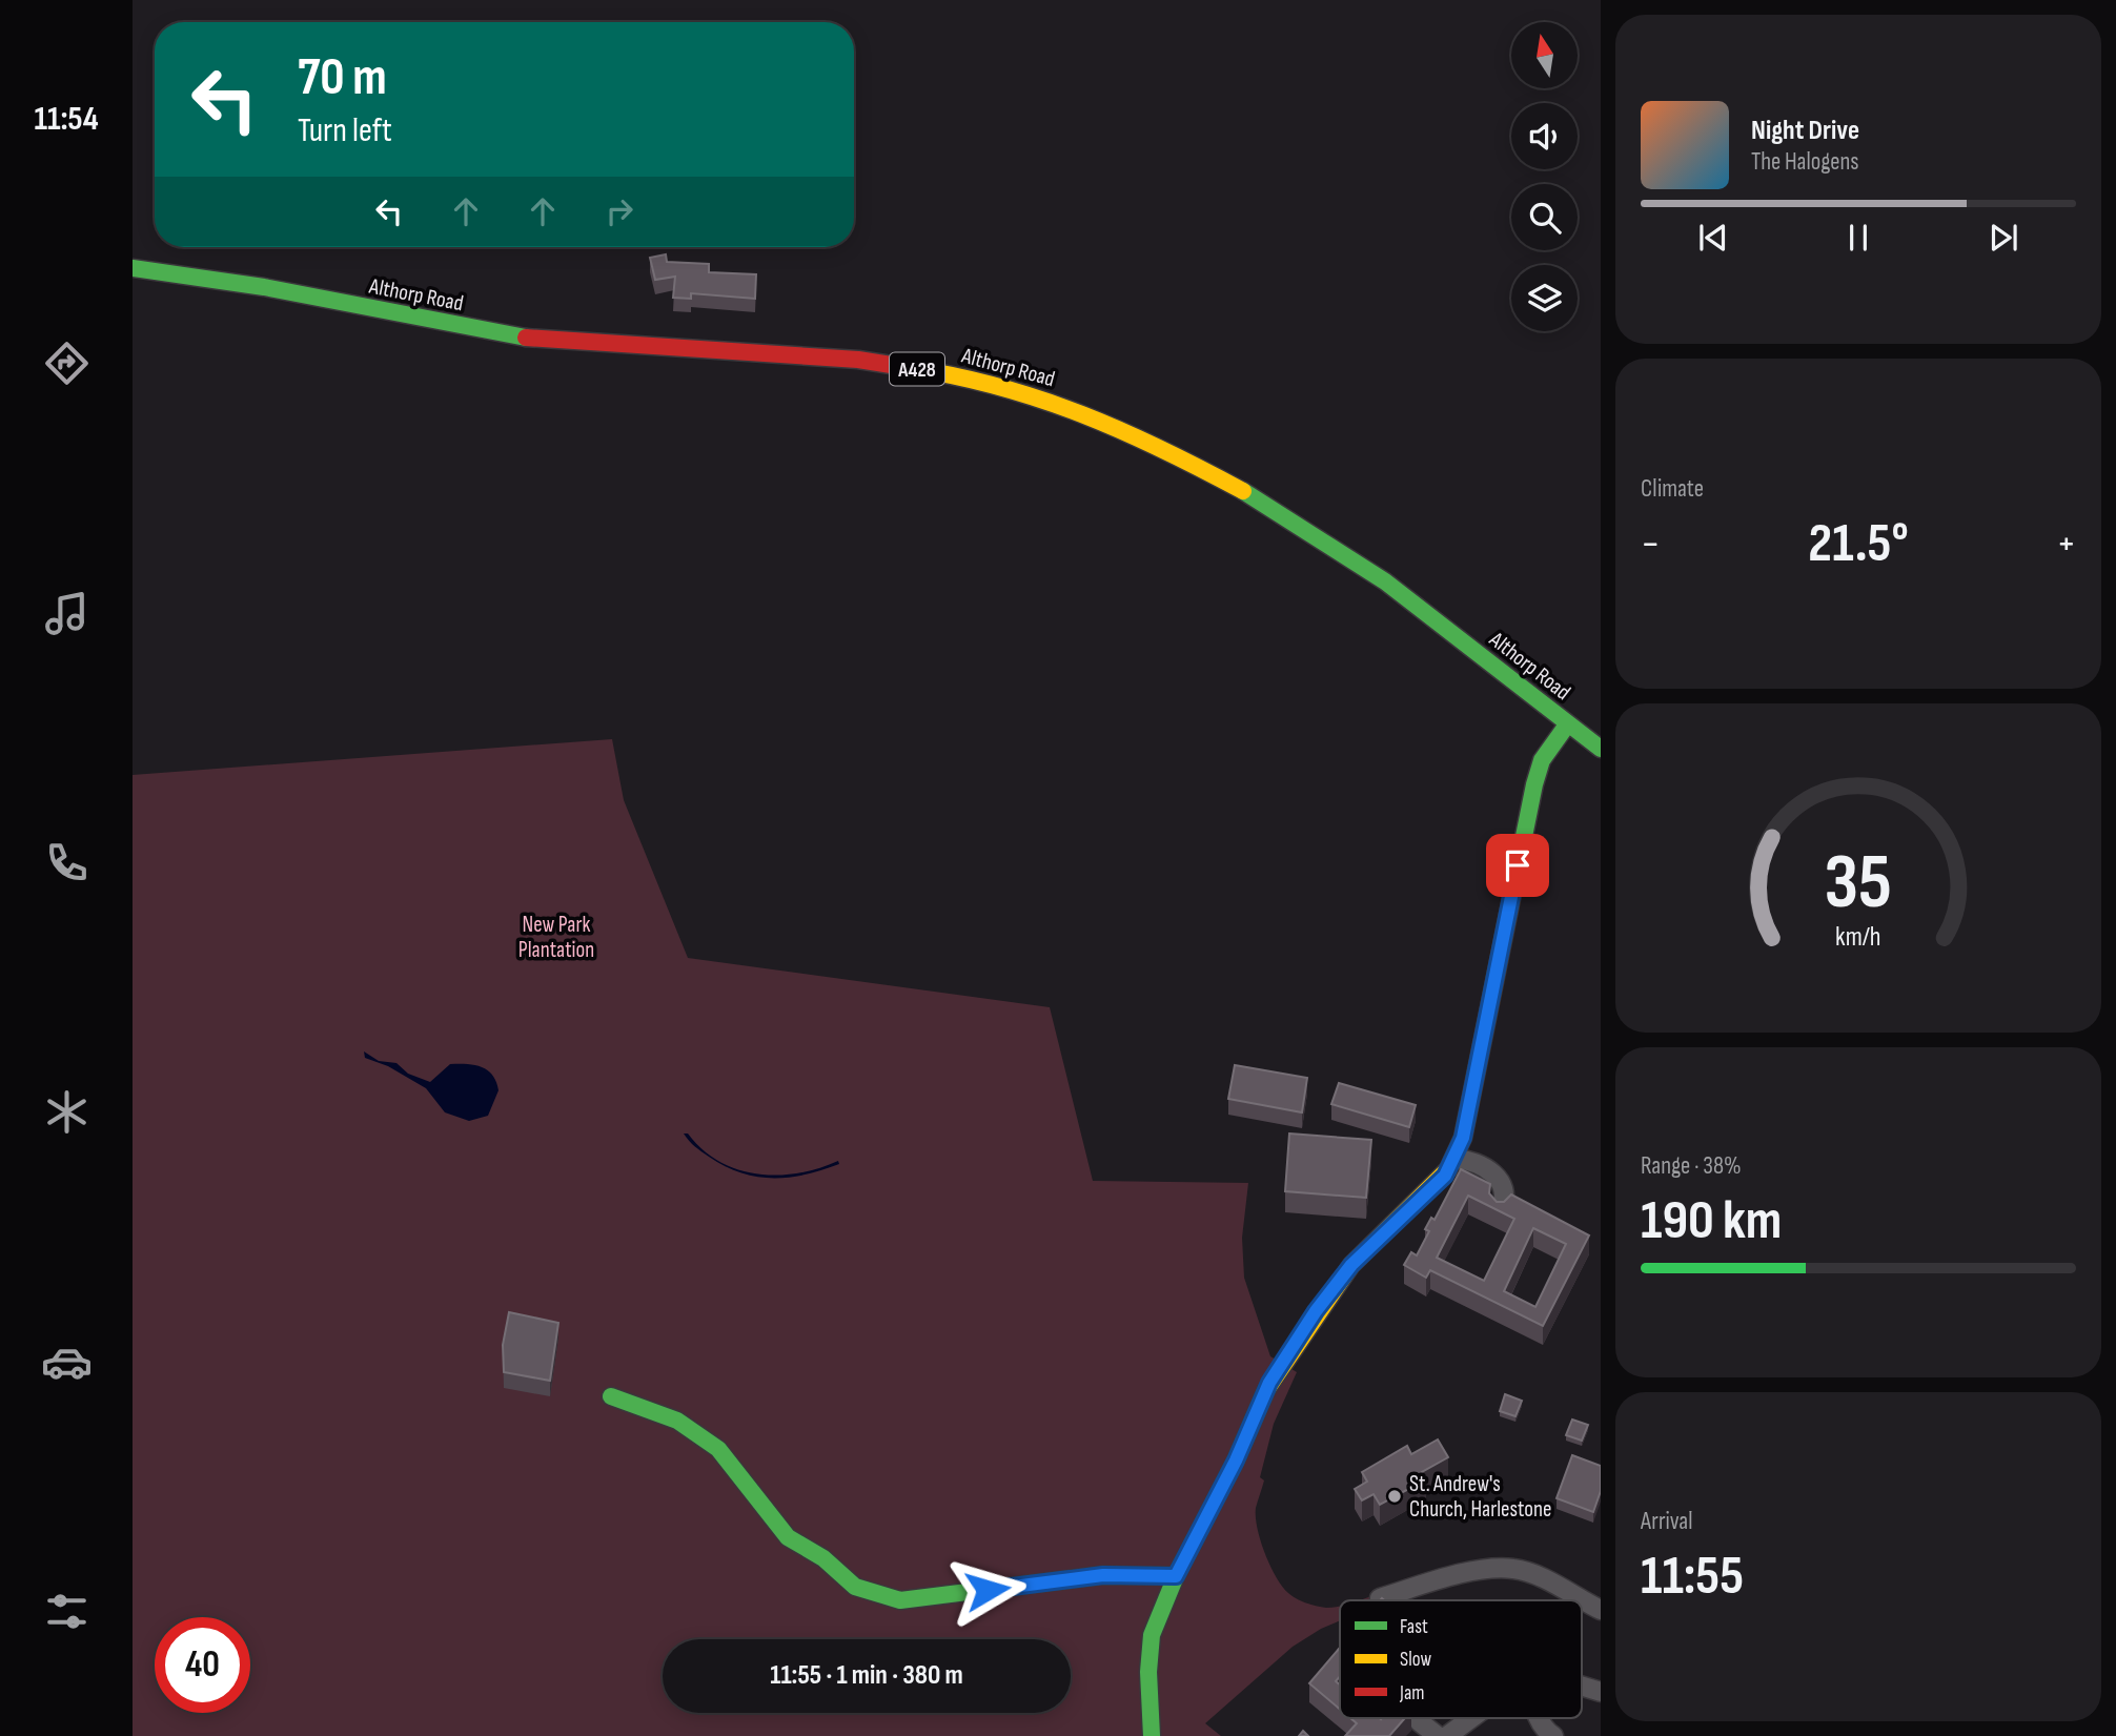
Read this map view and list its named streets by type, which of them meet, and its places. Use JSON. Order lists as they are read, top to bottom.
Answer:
{
  "streets": {
    "street": ["Althorp Road", "A428"]
  },
  "parks": ["New Park Plantation"],
  "places": ["St. Andrew's Church, Harlestone"],
  "legend": ["Fast", "Slow", "Jam"],
  "north": "top",
  "page": {
    "tabs": "11:54",
    "turn": ["70 m", "Turn left"],
    "song": ["Night Drive", "The Halogens"],
    "tile": [
      "Climate",
      ["Range · 38%", "190 km"],
      ["Arrival", "11:55"]
    ],
    "heat": ["−", "21.5°", "+"],
    "limit": "40",
    "trip": "11:55 · 1 min · 380 m",
    "gauge": ["35", "km/h"]
  }
}
